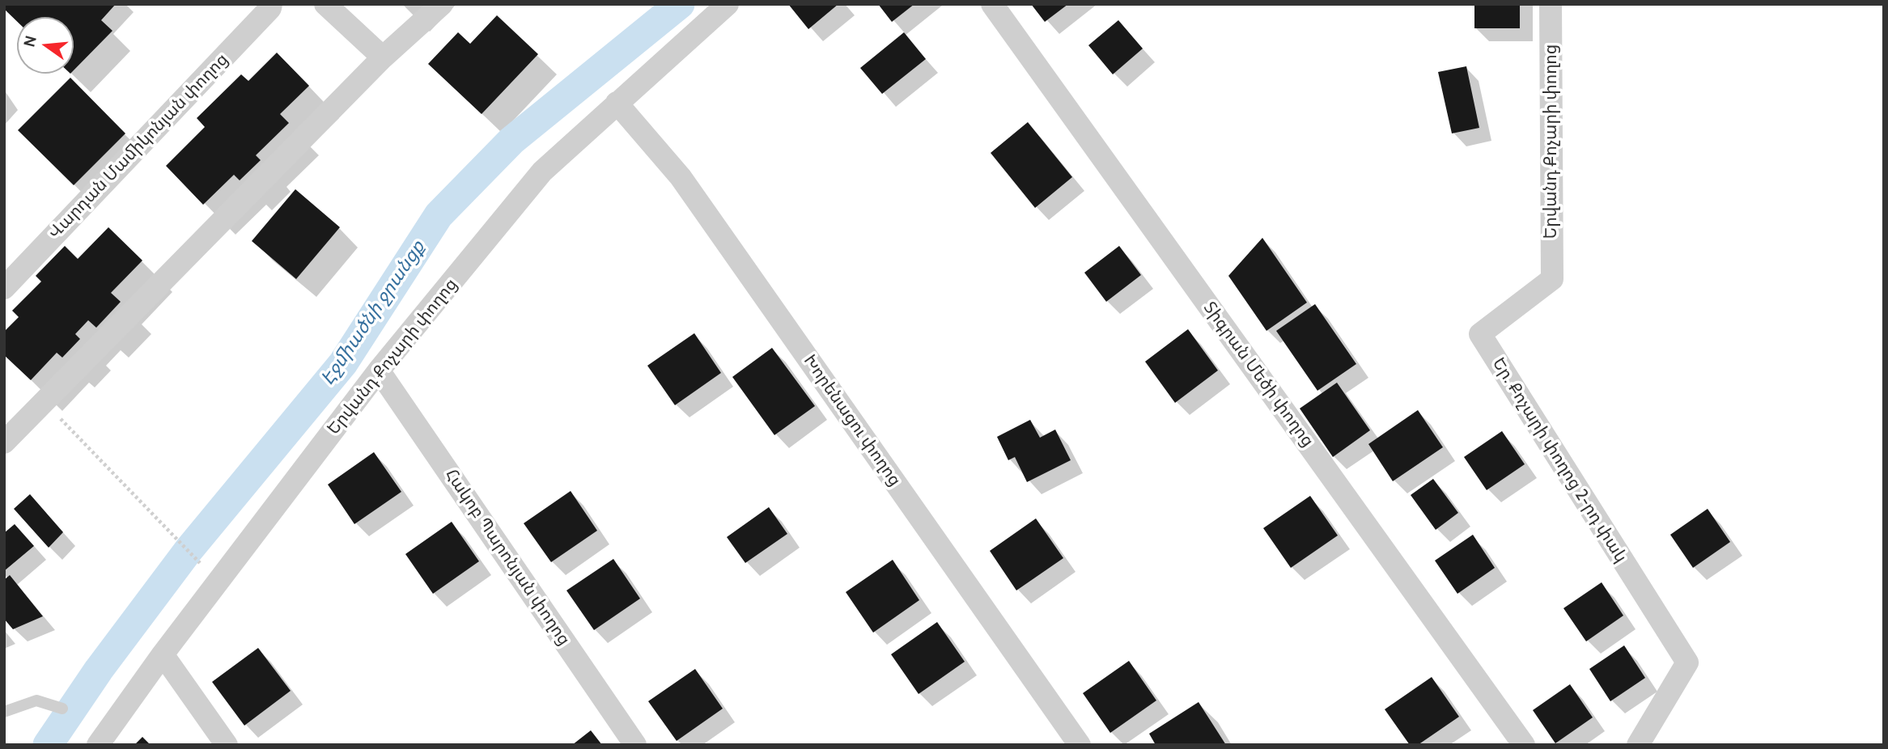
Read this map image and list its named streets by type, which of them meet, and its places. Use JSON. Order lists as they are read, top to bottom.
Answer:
{
  "streets": {
    "street": [
      "Երվանդ Քոչարի փողոց",
      "Վարդան Մամիկոնյան փողոց",
      "Տիգրան Մեծի փողոց",
      "Խորենացու փողոց",
      "Եր. Քոչարի փողոց 2-րդ փակ",
      "Հակոբ Պարոնյան փողոց"
    ]
  },
  "crossings": [
    ["Երվանդ Քոչարի փողոց", "Խորենացու փողոց"],
    ["Երվանդ Քոչարի փողոց", "Եր. Քոչարի փողոց 2-րդ փակ"],
    ["Երվանդ Քոչարի փողոց", "Հակոբ Պարոնյան փողոց"]
  ],
  "water": ["Էջմիածնի ջրանցք"],
  "north": "left"
}
